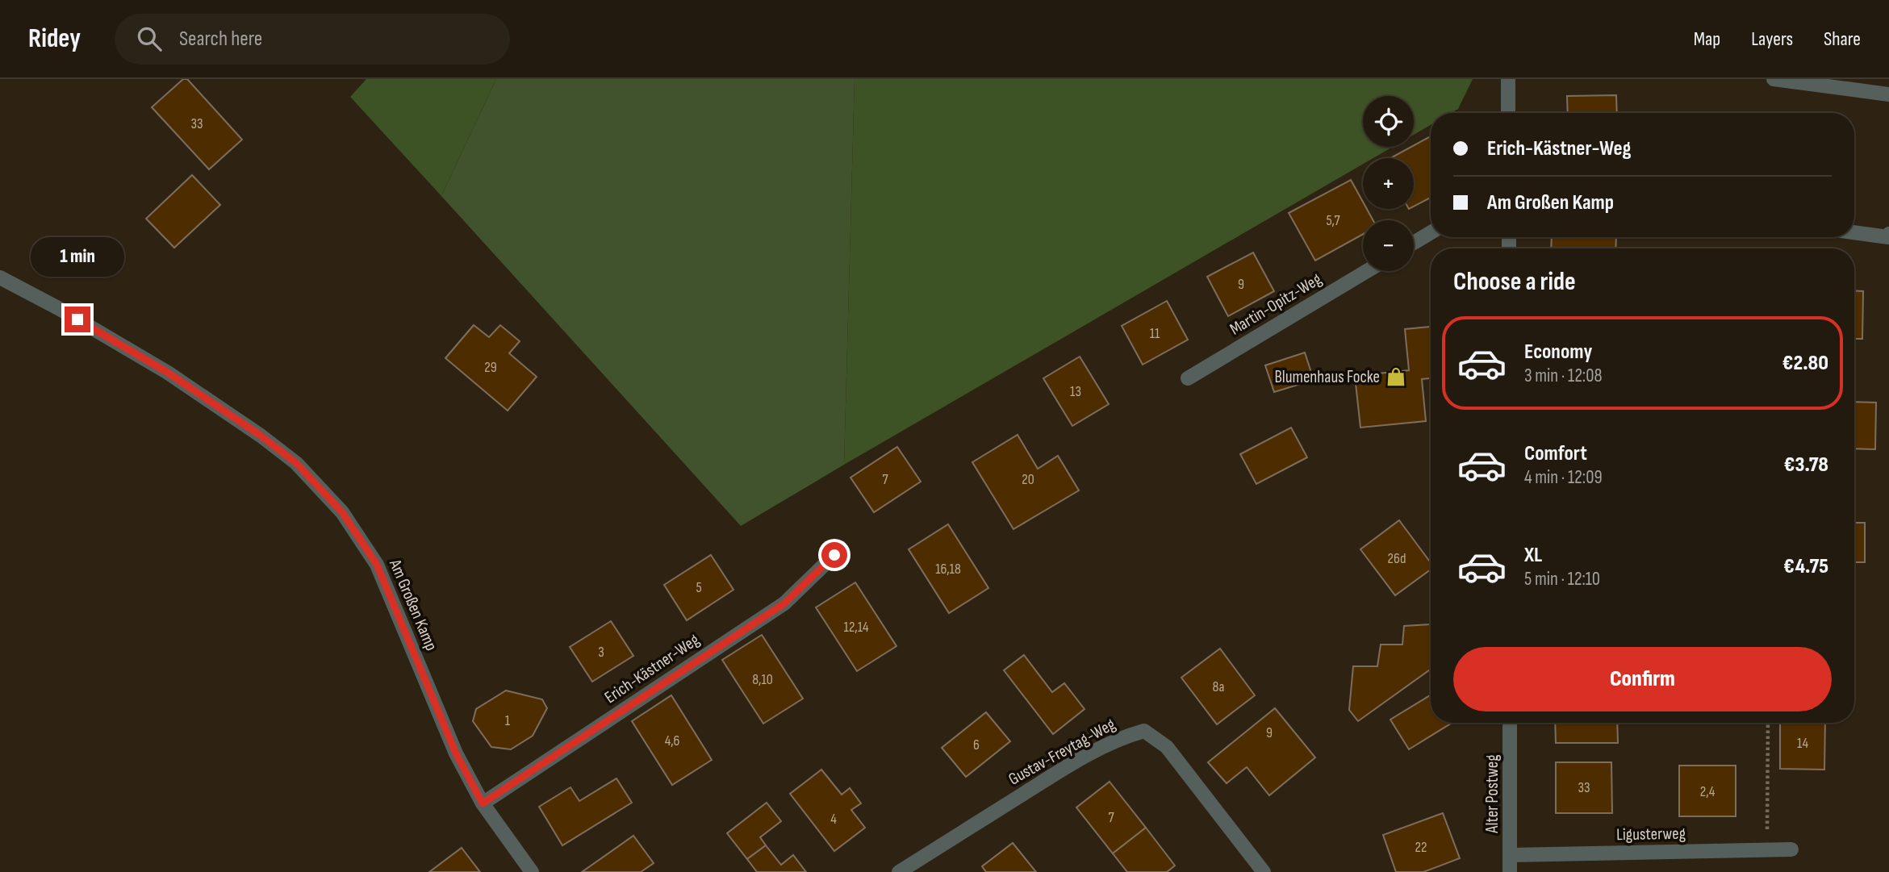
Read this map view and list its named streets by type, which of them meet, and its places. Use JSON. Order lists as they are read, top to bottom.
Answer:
{
  "streets": {
    "street": [
      "Martin-Opitz-Weg",
      "Am Großen Kamp",
      "Erich-Kästner-Weg",
      "Gustav-Freytag-Weg",
      "Alter Postweg",
      "Ligusterweg"
    ]
  },
  "crossings": [
    ["Am Großen Kamp", "Erich-Kästner-Weg"],
    ["Alter Postweg", "Ligusterweg"]
  ],
  "places": {
    "shop": ["Blumenhaus Focke"]
  },
  "house_numbers": [
    "33",
    "5,7",
    "9",
    "11",
    "29",
    "13",
    "7",
    "20",
    "26d",
    "16,18",
    "5",
    "12,14",
    "3",
    "8,10",
    "8a",
    "1",
    "9",
    "4,6",
    "14",
    "6",
    "33",
    "2,4",
    "7",
    "4",
    "22"
  ],
  "page": {
    "header": "Ridey",
    "search": "Search here",
    "nav": ["Map", "Layers", "Share"],
    "map_buttons": ["+", "−"],
    "banner": ["Erich-Kästner-Weg", "Am Großen Kamp"],
    "bubble": "1 min",
    "heading": "Choose a ride",
    "list": [
      {
        "name": "Economy",
        "note": "3 min · 12:08",
        "value": "€2.80"
      },
      {
        "name": "Comfort",
        "note": "4 min · 12:09",
        "value": "€3.78"
      },
      {
        "name": "XL",
        "note": "5 min · 12:10",
        "value": "€4.75"
      }
    ],
    "buttons": "Confirm"
  }
}
